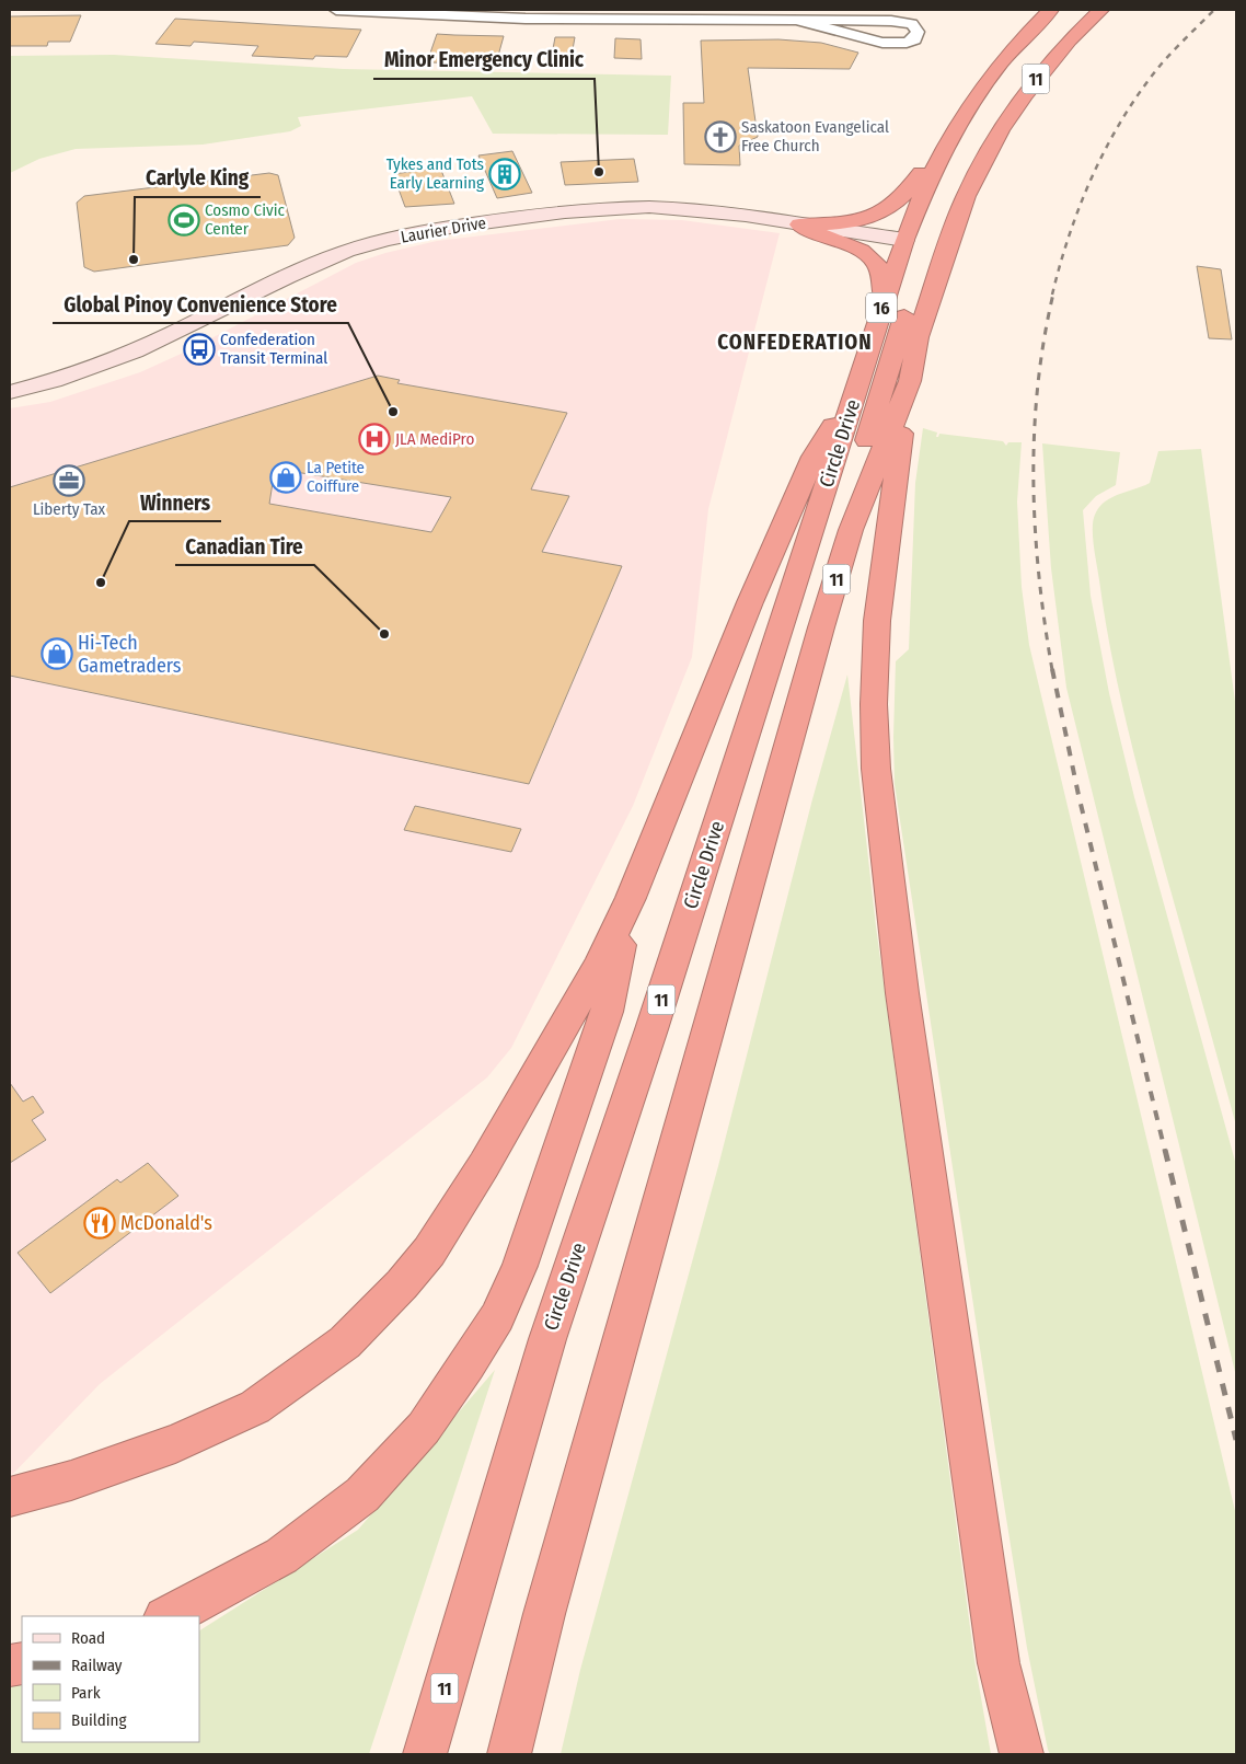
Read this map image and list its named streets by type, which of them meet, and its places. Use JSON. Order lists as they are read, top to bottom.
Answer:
{
  "streets": {
    "highway": ["11", "16", "Circle Drive"],
    "main road": ["Laurier Drive"]
  },
  "crossings": [
    ["Laurier Drive", "16"],
    ["Laurier Drive", "Circle Drive"],
    ["16", "Circle Drive"]
  ],
  "districts": ["CONFEDERATION"],
  "places": {
    "church": ["Saskatoon Evangelical Free Church"],
    "other": [
      "Minor Emergency Clinic",
      "Carlyle King",
      "Global Pinoy Convenience Store",
      "Winners",
      "Canadian Tire"
    ],
    "building": ["Tykes and Tots Early Learning"],
    "sports": ["Cosmo Civic Center"],
    "bus stop": ["Confederation Transit Terminal"],
    "hospital": ["JLA MediPro"],
    "shop": ["La Petite Coiffure", "Hi-Tech Gametraders"],
    "office": ["Liberty Tax"],
    "restaurant": ["McDonald's"]
  },
  "legend": [
    "Road",
    "Railway",
    "Park",
    "Building"
  ]
}
